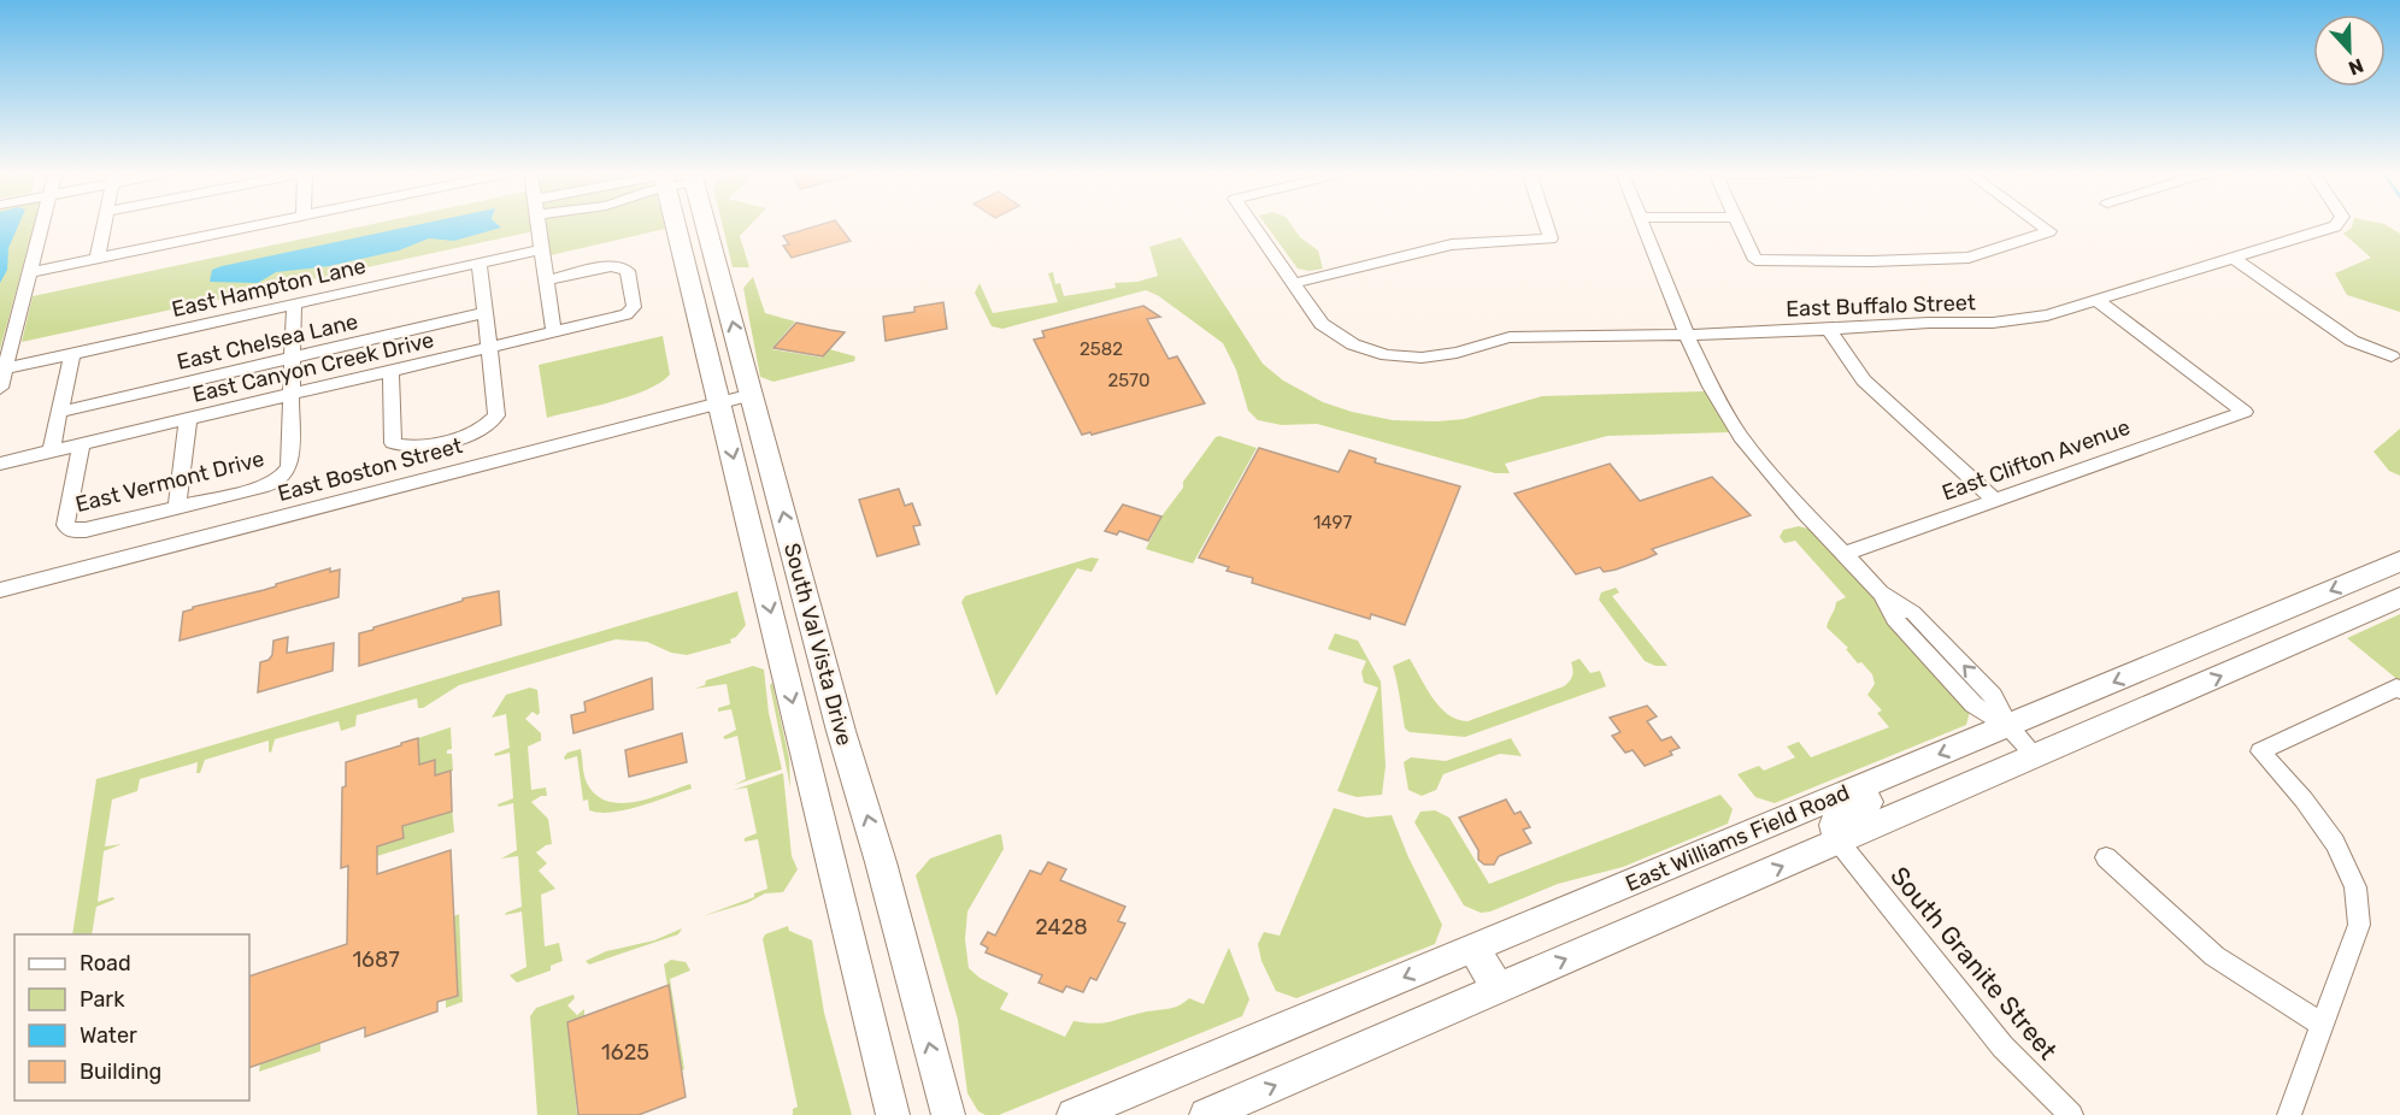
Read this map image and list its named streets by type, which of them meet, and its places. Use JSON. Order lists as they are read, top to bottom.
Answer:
{
  "streets": {
    "main road": ["South Val Vista Drive", "East Williams Field Road"],
    "street": [
      "East Hampton Lane",
      "East Buffalo Street",
      "East Chelsea Lane",
      "East Canyon Creek Drive",
      "East Clifton Avenue",
      "East Boston Street",
      "East Vermont Drive",
      "South Granite Street"
    ]
  },
  "crossings": [
    ["East Buffalo Street", "East Clifton Avenue"],
    ["East Canyon Creek Drive", "East Vermont Drive"],
    ["East Boston Street", "South Val Vista Drive"],
    ["East Williams Field Road", "South Granite Street"]
  ],
  "house_numbers": [
    "2582",
    "2570",
    "1497",
    "2428",
    "1687",
    "1625"
  ],
  "legend": [
    "Road",
    "Park",
    "Water",
    "Building"
  ],
  "north": "bottom"
}
